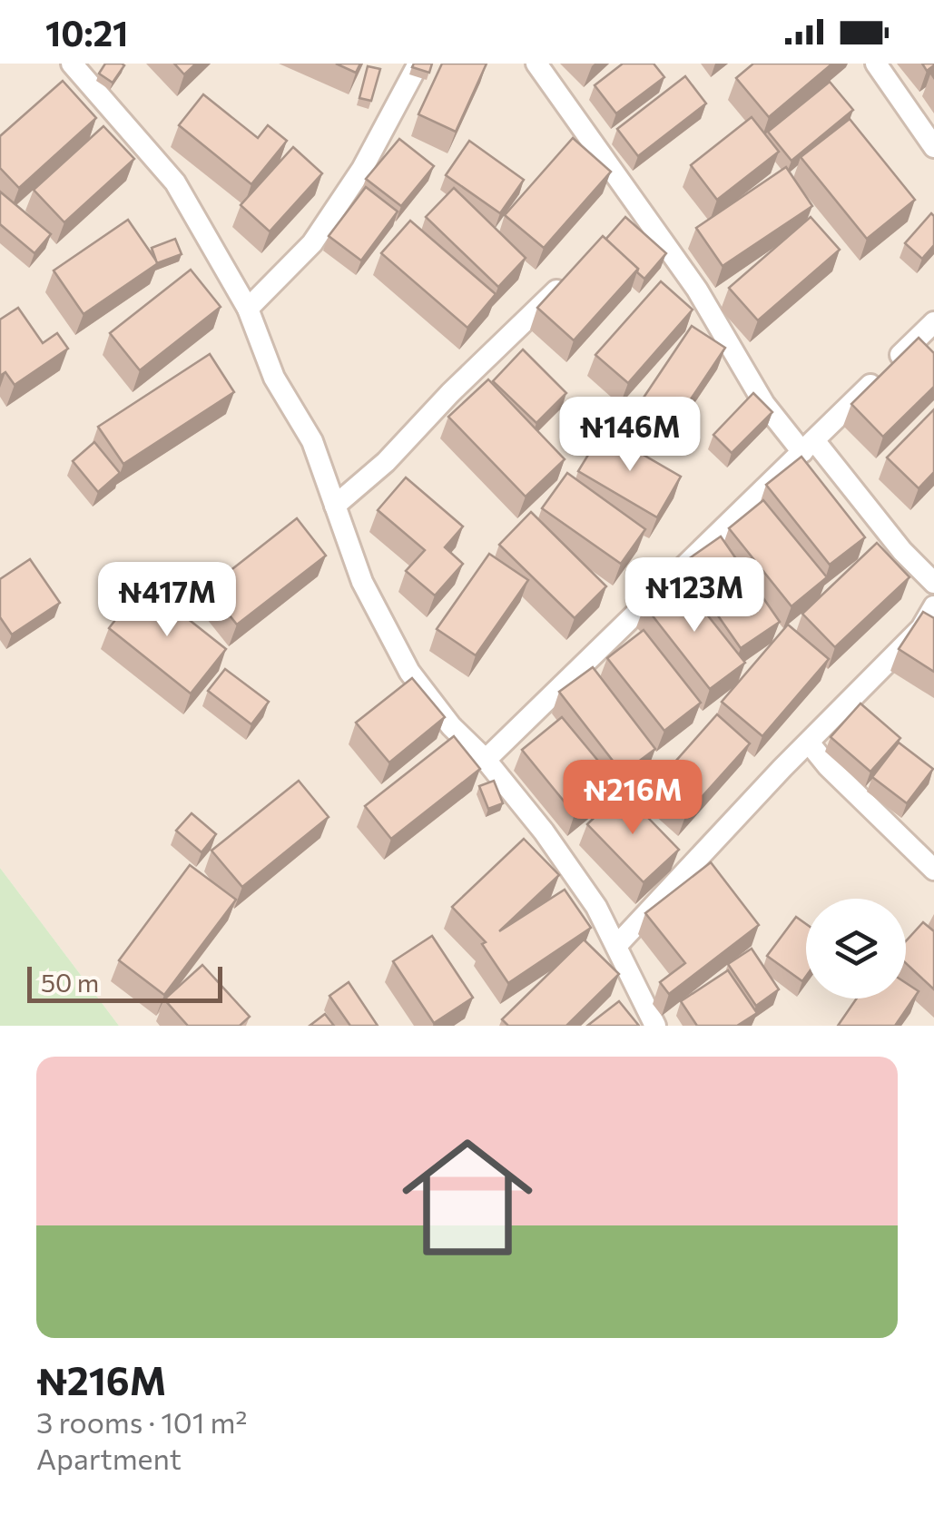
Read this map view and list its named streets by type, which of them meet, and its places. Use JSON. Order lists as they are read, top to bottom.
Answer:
{
  "scale_bar": "50 m",
  "page": {
    "status": "10:21",
    "price": [
      "₦146M",
      "₦123M",
      "₦417M",
      "₦216M"
    ],
    "scale": "50 m",
    "list": [
      {
        "name": "₦216M",
        "note": "3 rooms · 101 m² · Apartment"
      }
    ]
  }
}
